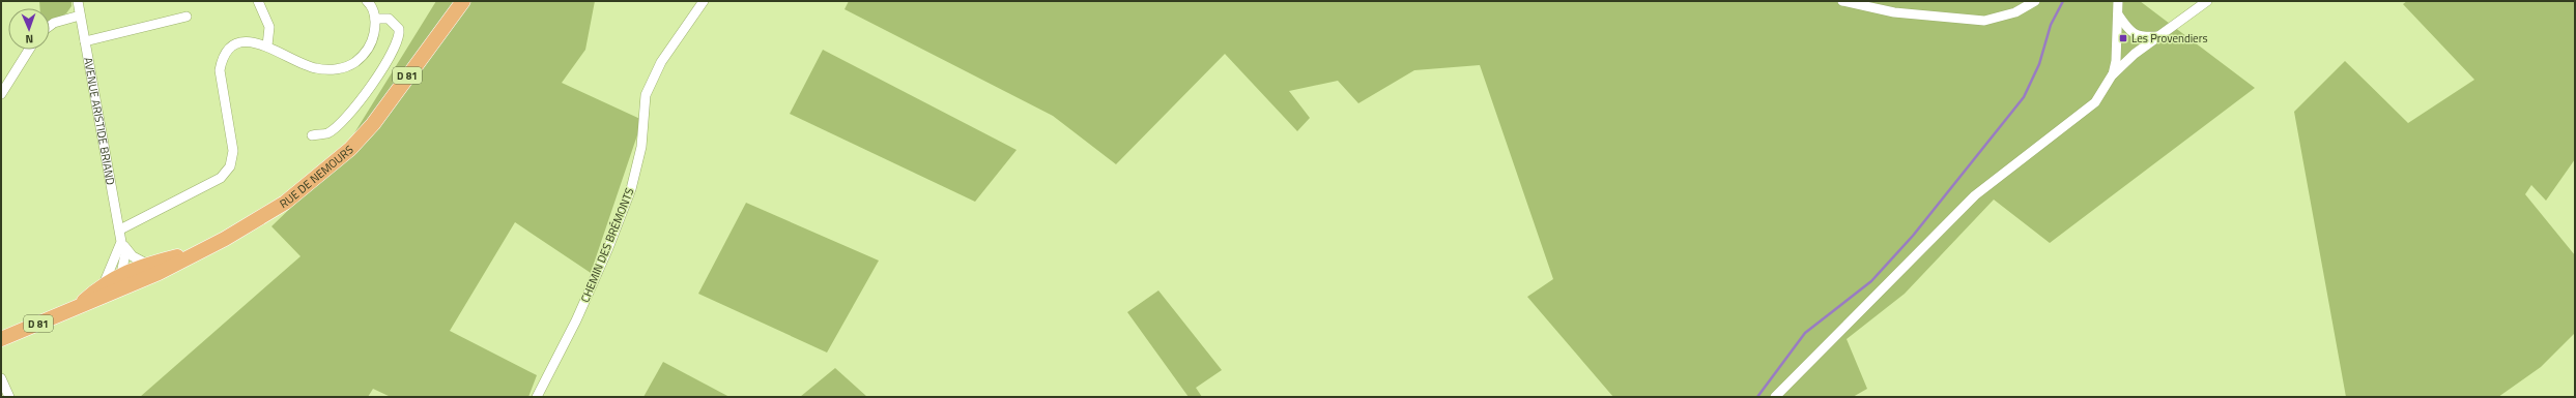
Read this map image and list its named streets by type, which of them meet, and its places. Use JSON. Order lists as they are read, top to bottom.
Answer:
{
  "streets": {
    "main road": ["D 81", "RUE DE NEMOURS"],
    "street": ["AVENUE ARISTIDE BRIAND", "CHEMIN DES BRÉMONTS"]
  },
  "crossings": [
    ["D 81", "AVENUE ARISTIDE BRIAND"],
    ["D 81", "RUE DE NEMOURS"],
    ["AVENUE ARISTIDE BRIAND", "RUE DE NEMOURS"]
  ],
  "places": {
    "transit": ["Les Provendiers"]
  },
  "north": "bottom"
}
